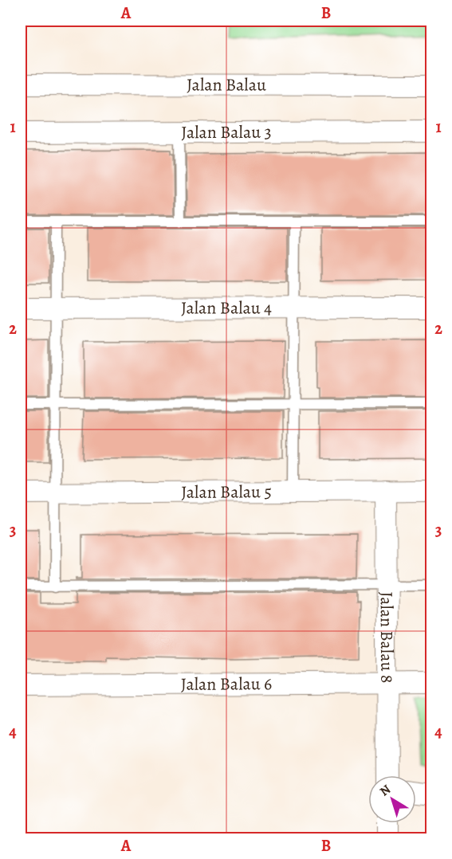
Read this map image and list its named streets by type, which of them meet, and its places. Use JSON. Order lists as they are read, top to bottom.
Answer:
{
  "streets": {
    "street": [
      "Jalan Balau",
      "Jalan Balau 3",
      "Jalan Balau 4",
      "Jalan Balau 5",
      "Jalan Balau 8",
      "Jalan Balau 6"
    ]
  },
  "crossings": [
    ["Jalan Balau 5", "Jalan Balau 8"],
    ["Jalan Balau 8", "Jalan Balau 6"]
  ],
  "north": "top left",
  "grid": {
    "columns": ["A", "B"],
    "rows": [
      "1",
      "2",
      "3",
      "4"
    ]
  }
}
